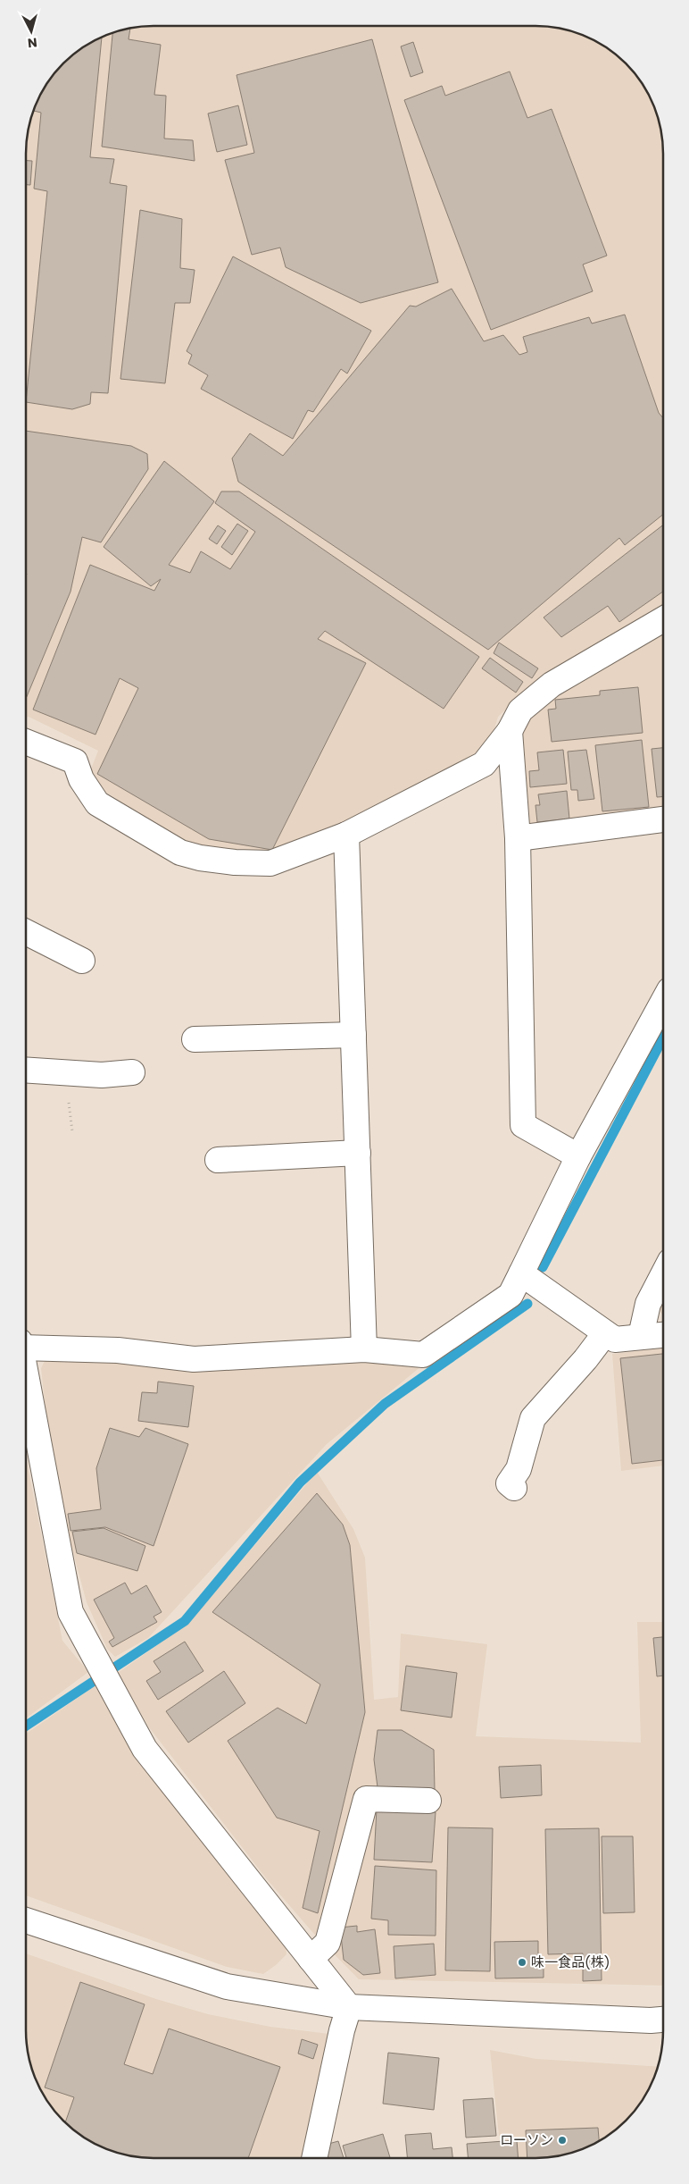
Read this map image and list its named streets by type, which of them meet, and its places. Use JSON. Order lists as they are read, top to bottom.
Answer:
{
  "places": ["味一食品(株)", "ローソン"],
  "north": "bottom"
}
